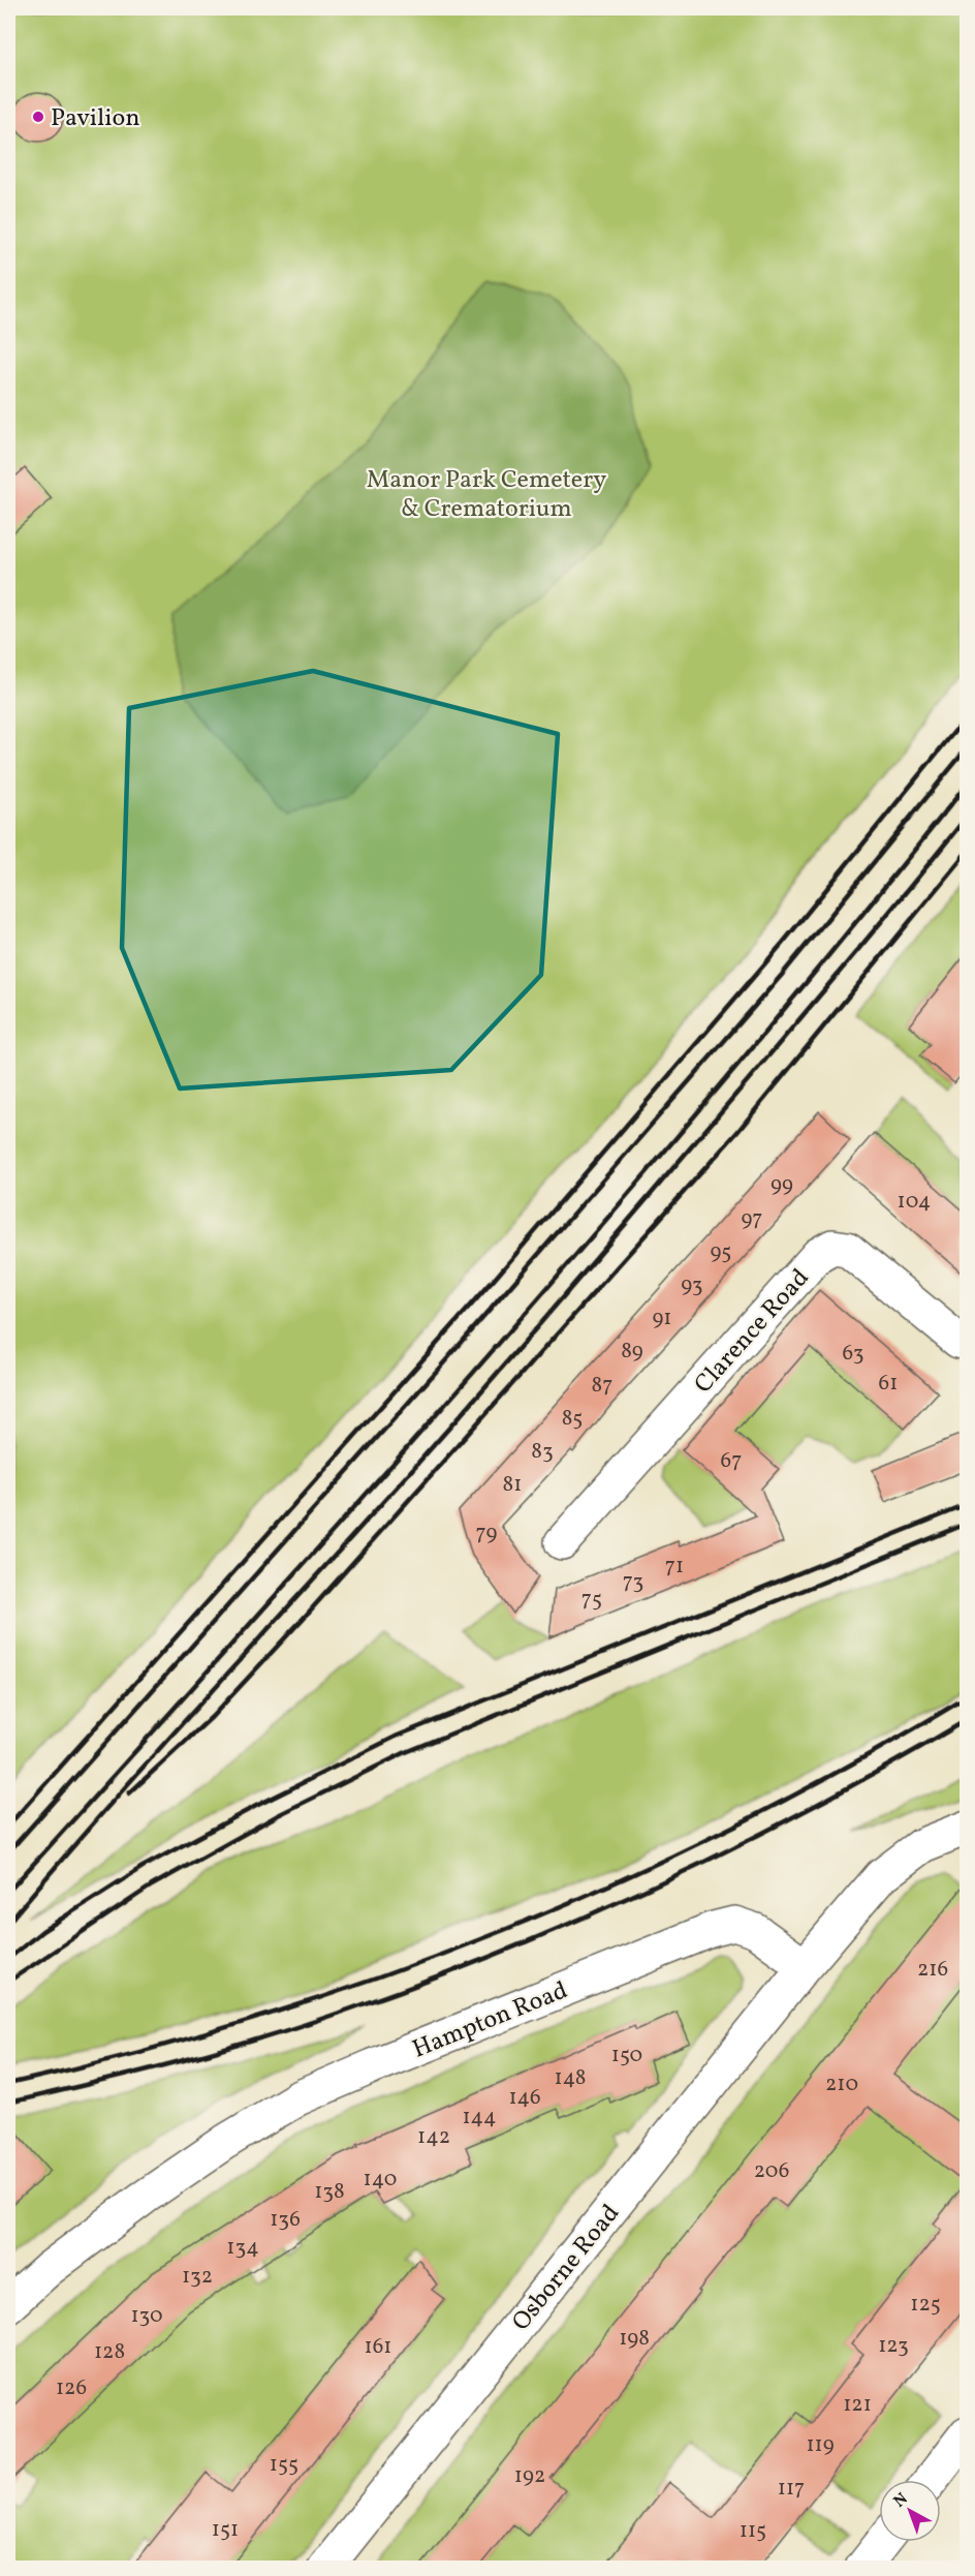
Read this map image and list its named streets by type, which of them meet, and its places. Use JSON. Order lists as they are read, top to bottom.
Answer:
{
  "streets": {
    "street": ["Clarence Road", "Hampton Road", "Osborne Road"]
  },
  "crossings": [
    ["Hampton Road", "Osborne Road"]
  ],
  "parks": ["Manor Park Cemetery & Crematorium"],
  "places": ["Pavilion"],
  "house_numbers": [
    "99",
    "104",
    "97",
    "95",
    "93",
    "91",
    "89",
    "63",
    "61",
    "87",
    "85",
    "83",
    "67",
    "81",
    "79",
    "71",
    "73",
    "75",
    "216",
    "150",
    "148",
    "210",
    "146",
    "144",
    "142",
    "206",
    "140",
    "138",
    "136",
    "134",
    "132",
    "125",
    "130",
    "198",
    "123",
    "161",
    "128",
    "126",
    "121",
    "119",
    "155",
    "192",
    "117",
    "151",
    "115"
  ],
  "north": "top left"
}
